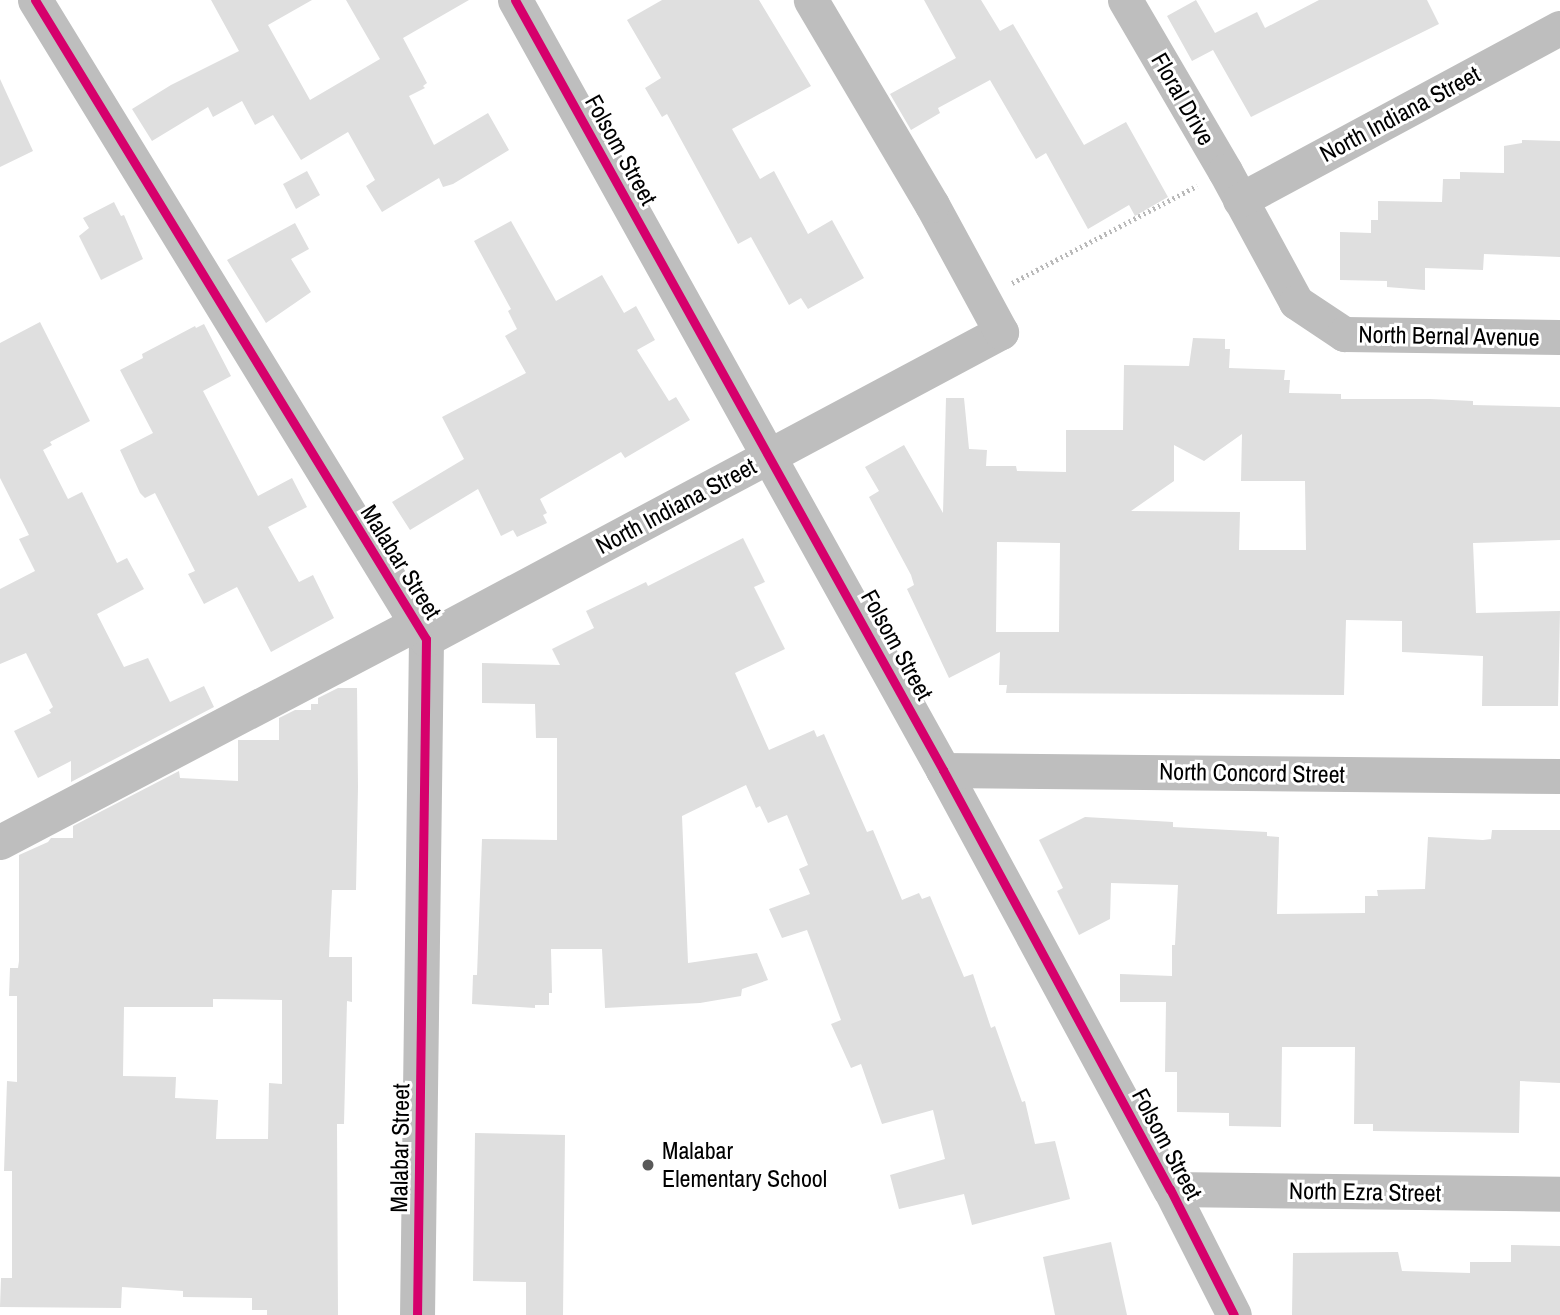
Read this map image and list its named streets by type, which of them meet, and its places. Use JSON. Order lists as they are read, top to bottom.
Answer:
{
  "streets": {
    "street": [
      "Floral Drive",
      "North Indiana Street",
      "Folsom Street",
      "North Bernal Avenue",
      "Malabar Street",
      "North Concord Street",
      "North Ezra Street"
    ]
  },
  "crossings": [
    ["Floral Drive", "North Indiana Street"],
    ["Floral Drive", "North Bernal Avenue"],
    ["North Indiana Street", "Folsom Street"],
    ["North Indiana Street", "North Bernal Avenue"],
    ["North Indiana Street", "Malabar Street"],
    ["Folsom Street", "North Concord Street"],
    ["Folsom Street", "North Ezra Street"]
  ],
  "places": ["Malabar Elementary School"]
}
